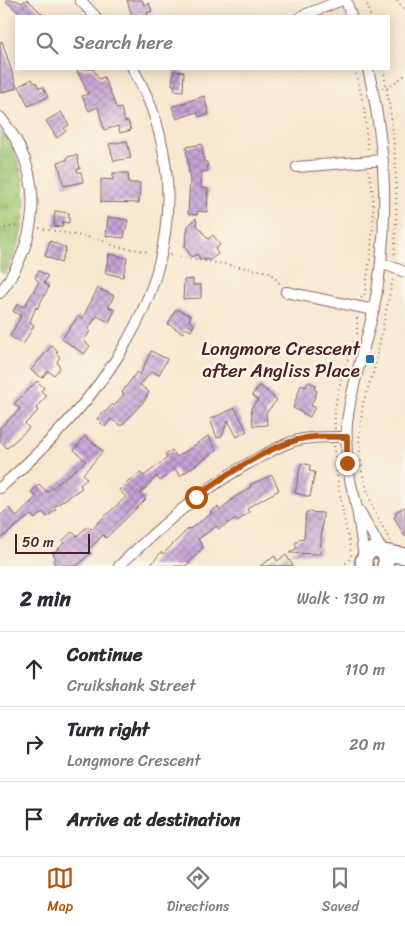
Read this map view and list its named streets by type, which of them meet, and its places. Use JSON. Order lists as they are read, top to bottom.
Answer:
{
  "places": {
    "transit": ["Longmore Crescent after Angliss Place"]
  },
  "scale_bar": "50 m",
  "page": {
    "search": "Search here",
    "scale": "50 m",
    "heading": ["2 min", "Walk · 130 m"],
    "list": [
      ["Continue", "Cruikshank Street", "110 m"],
      ["Turn right", "Longmore Crescent", "20 m"],
      "Arrive at destination"
    ],
    "nav": ["Map", "Directions", "Saved"]
  }
}
